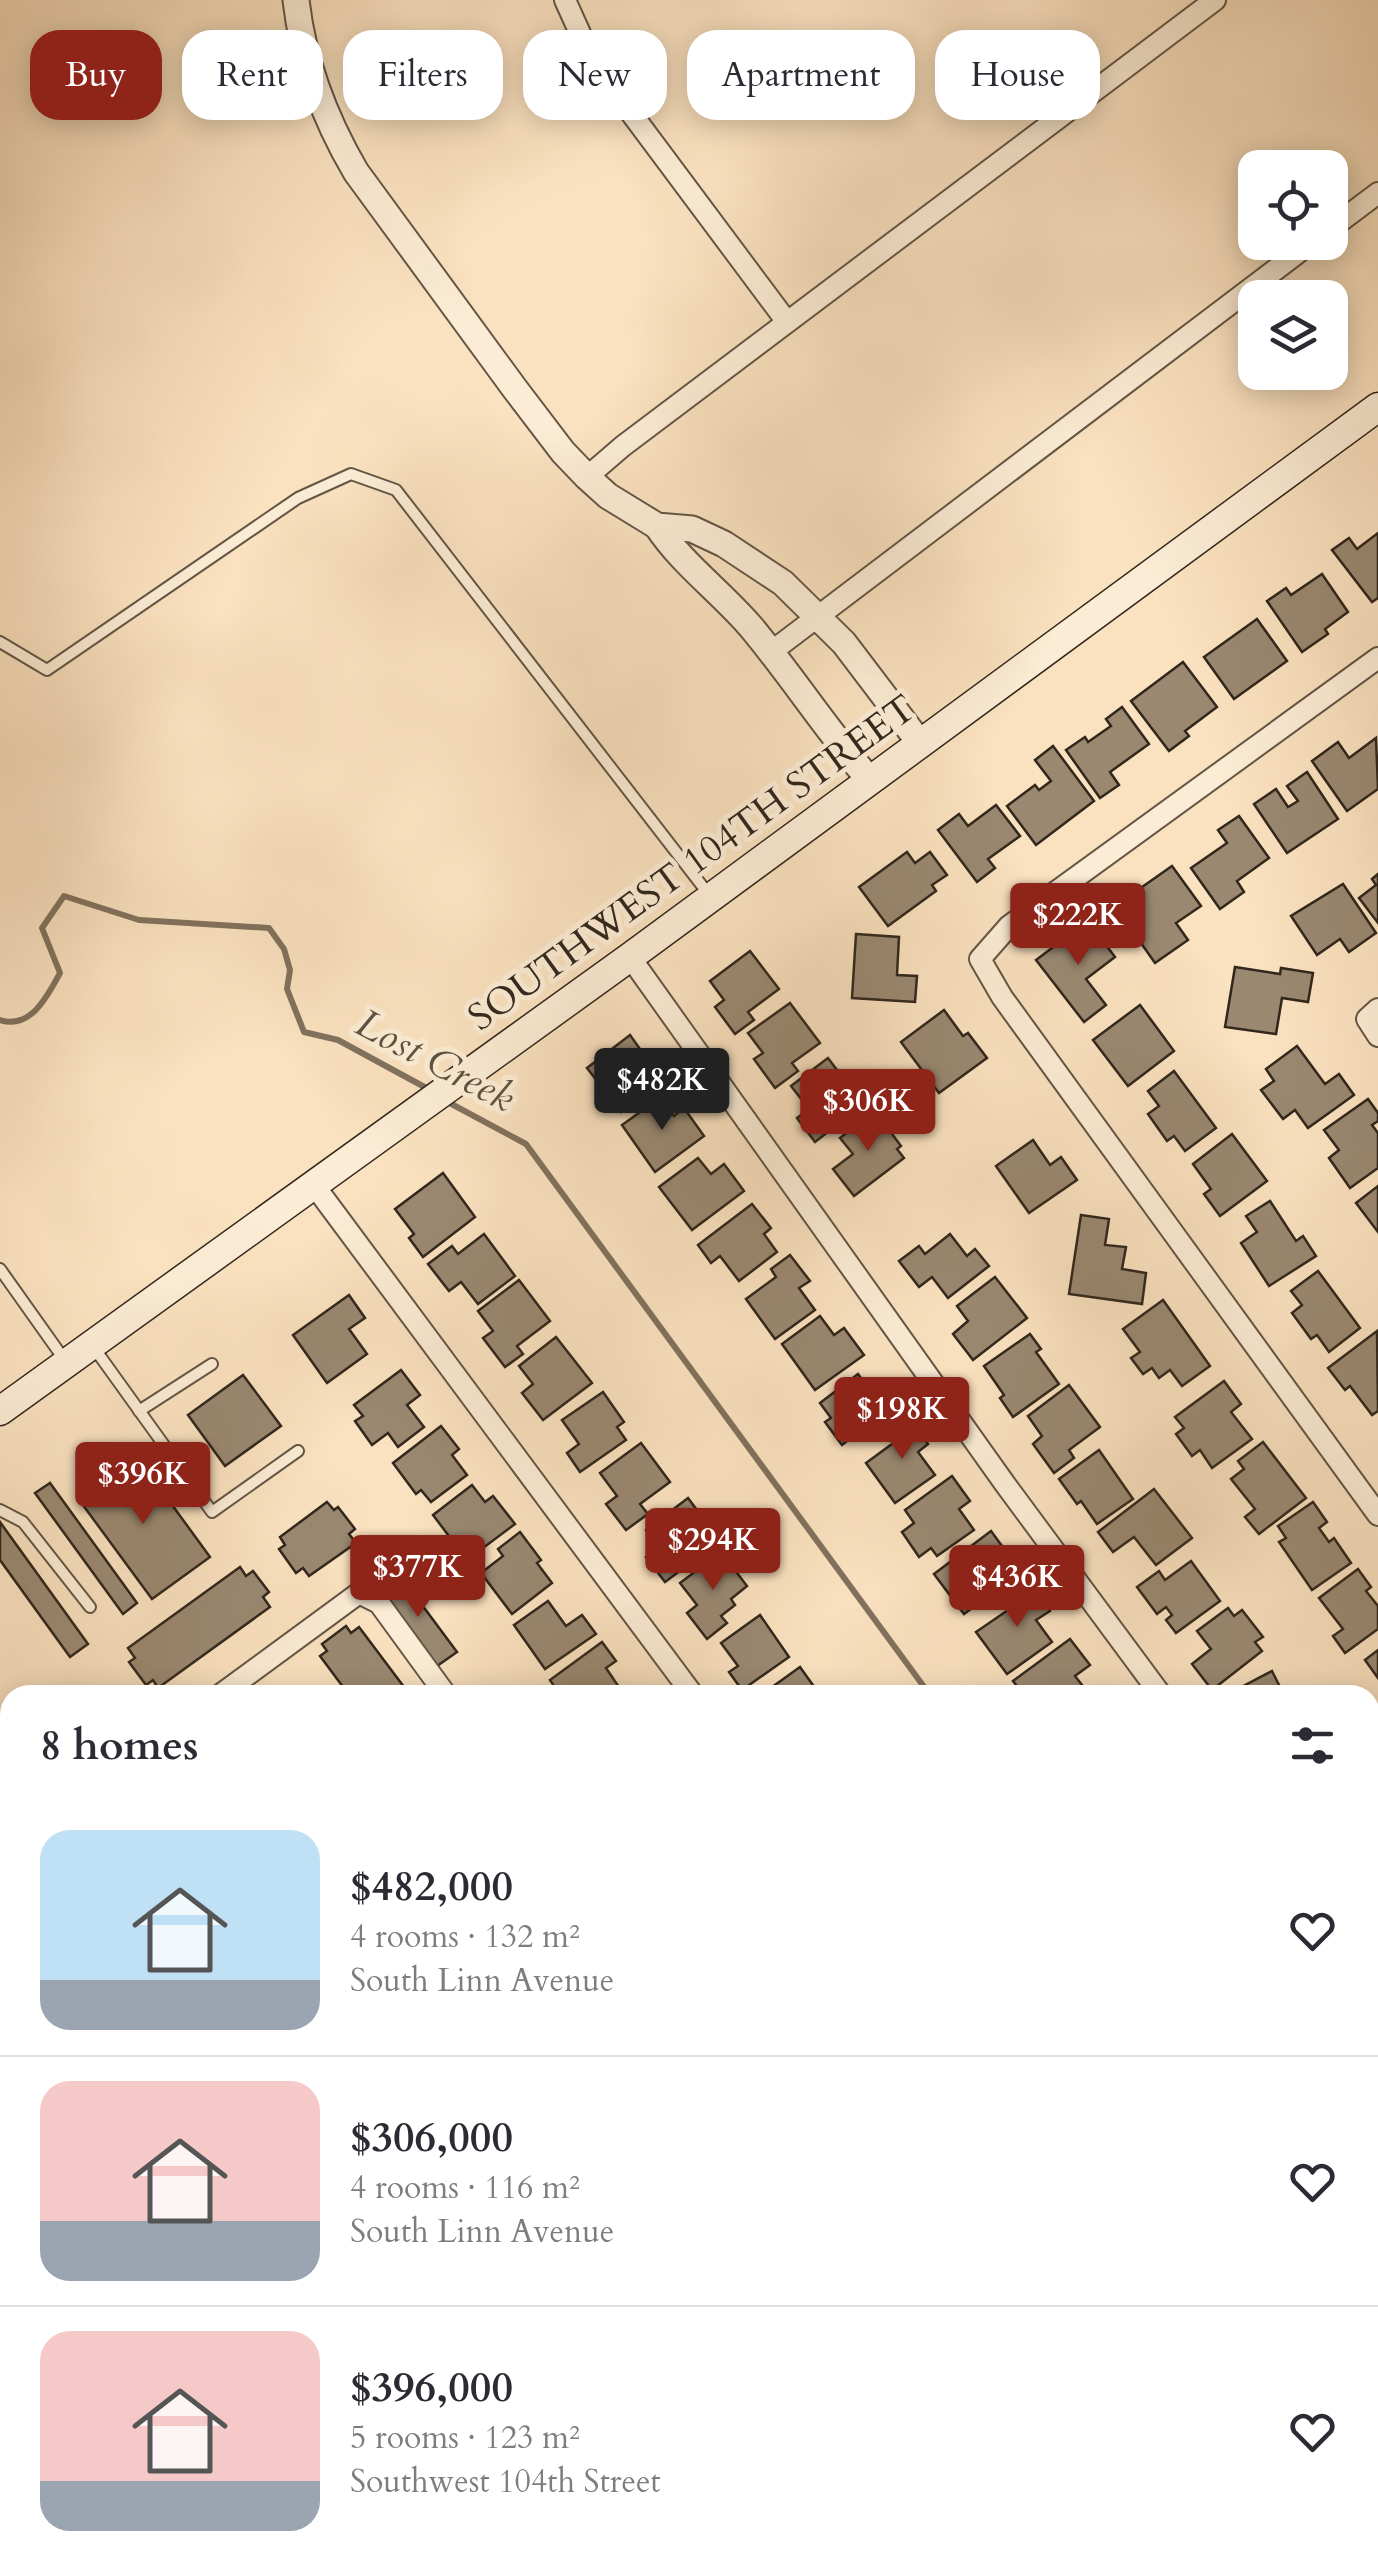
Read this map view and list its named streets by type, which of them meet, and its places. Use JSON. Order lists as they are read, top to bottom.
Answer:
{
  "streets": {
    "main road": ["SOUTHWEST 104TH STREET"]
  },
  "water": ["Lost Creek"],
  "page": {
    "chip": [
      "Buy",
      "Rent",
      "Filters",
      "New",
      "Apartment",
      "House"
    ],
    "price": [
      "$222K",
      "$482K",
      "$306K",
      "$198K",
      "$396K",
      "$294K",
      "$377K",
      "$436K"
    ],
    "heading": "8 homes",
    "list": [
      {
        "name": "$482,000",
        "note": "4 rooms · 132 m² · South Linn Avenue"
      },
      {
        "name": "$306,000",
        "note": "4 rooms · 116 m² · South Linn Avenue"
      },
      {
        "name": "$396,000",
        "note": "5 rooms · 123 m² · Southwest 104th Street"
      }
    ]
  }
}
